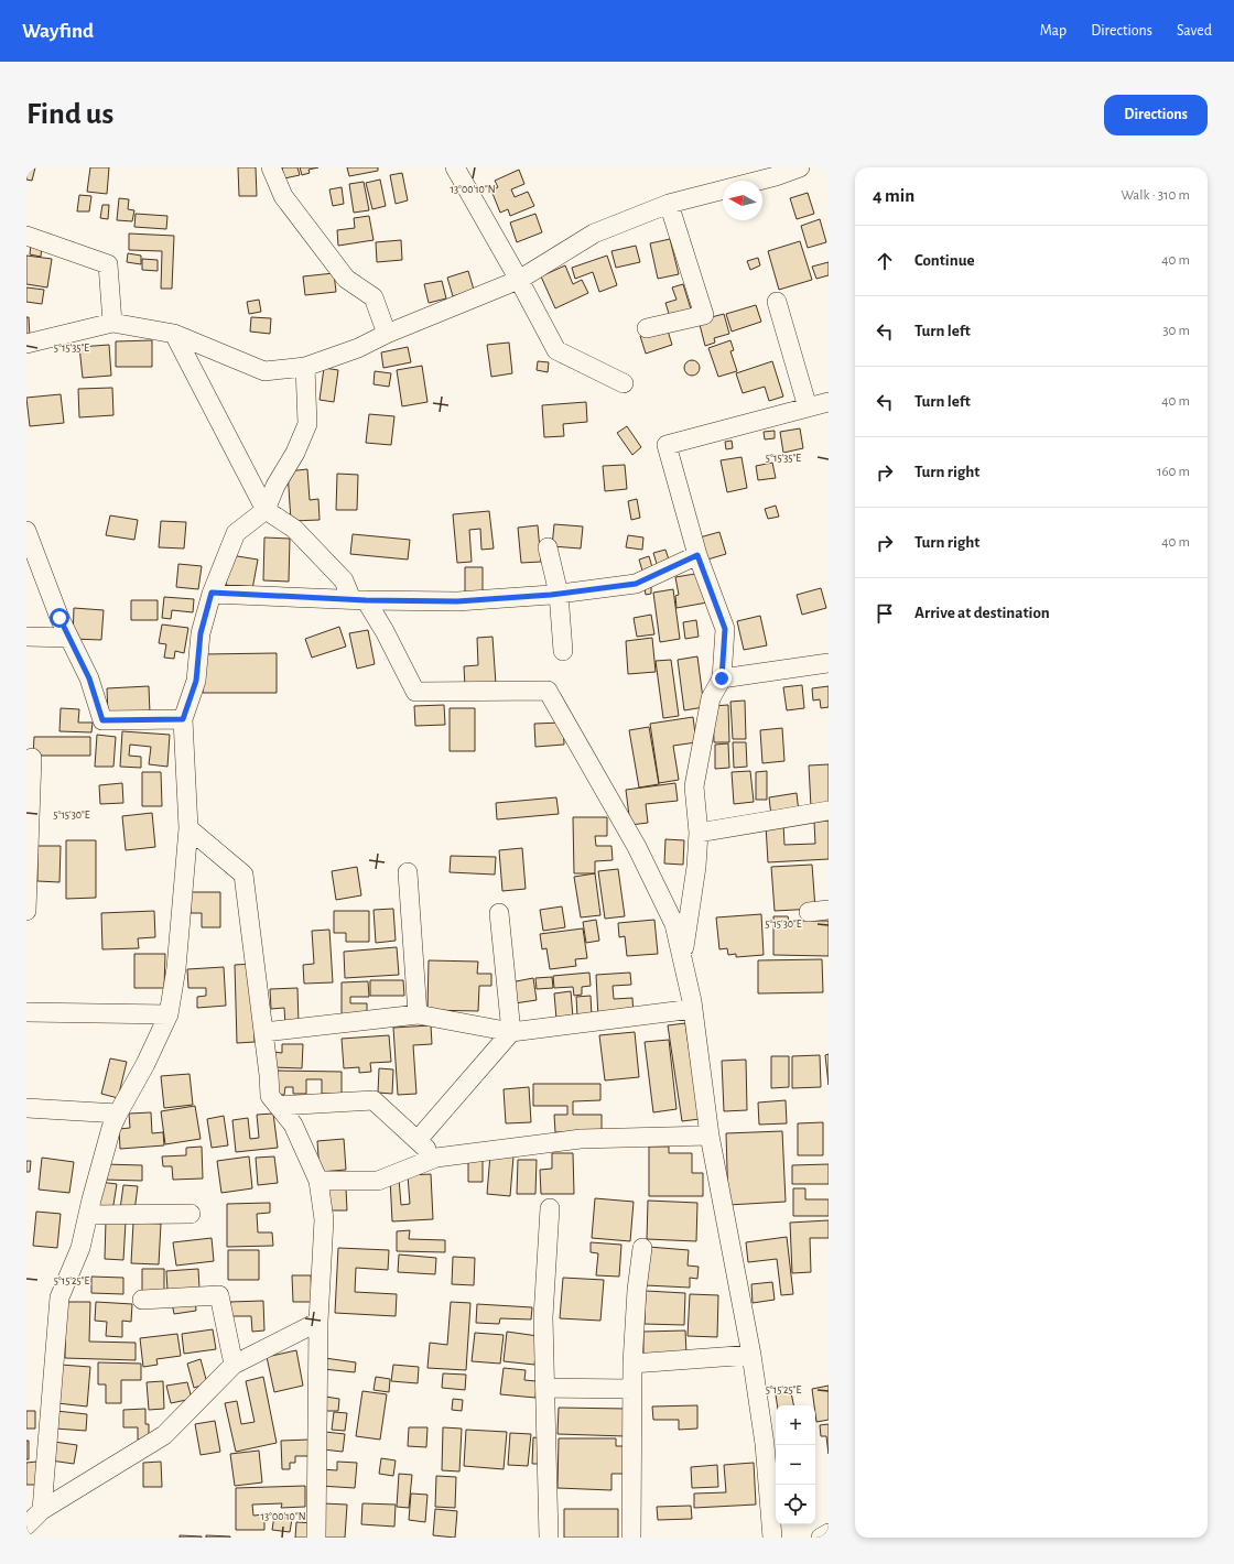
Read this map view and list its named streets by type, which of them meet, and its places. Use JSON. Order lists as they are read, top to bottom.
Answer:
{
  "north": "left",
  "page": {
    "header": "Wayfind",
    "nav": ["Map", "Directions", "Saved"],
    "buttons": "Directions",
    "title": "Find us",
    "heading": ["4 min", "Walk · 310 m"],
    "list": [
      ["Continue", "40 m"],
      ["Turn left", "30 m"],
      ["Turn left", "40 m"],
      ["Turn right", "160 m"],
      ["Turn right", "40 m"],
      "Arrive at destination"
    ],
    "map_buttons": ["+", "−"]
  },
  "coordinates": [
    "13°00'10\"N",
    "5°15'35\"E",
    "5°15'30\"E",
    "5°15'25\"E"
  ]
}
